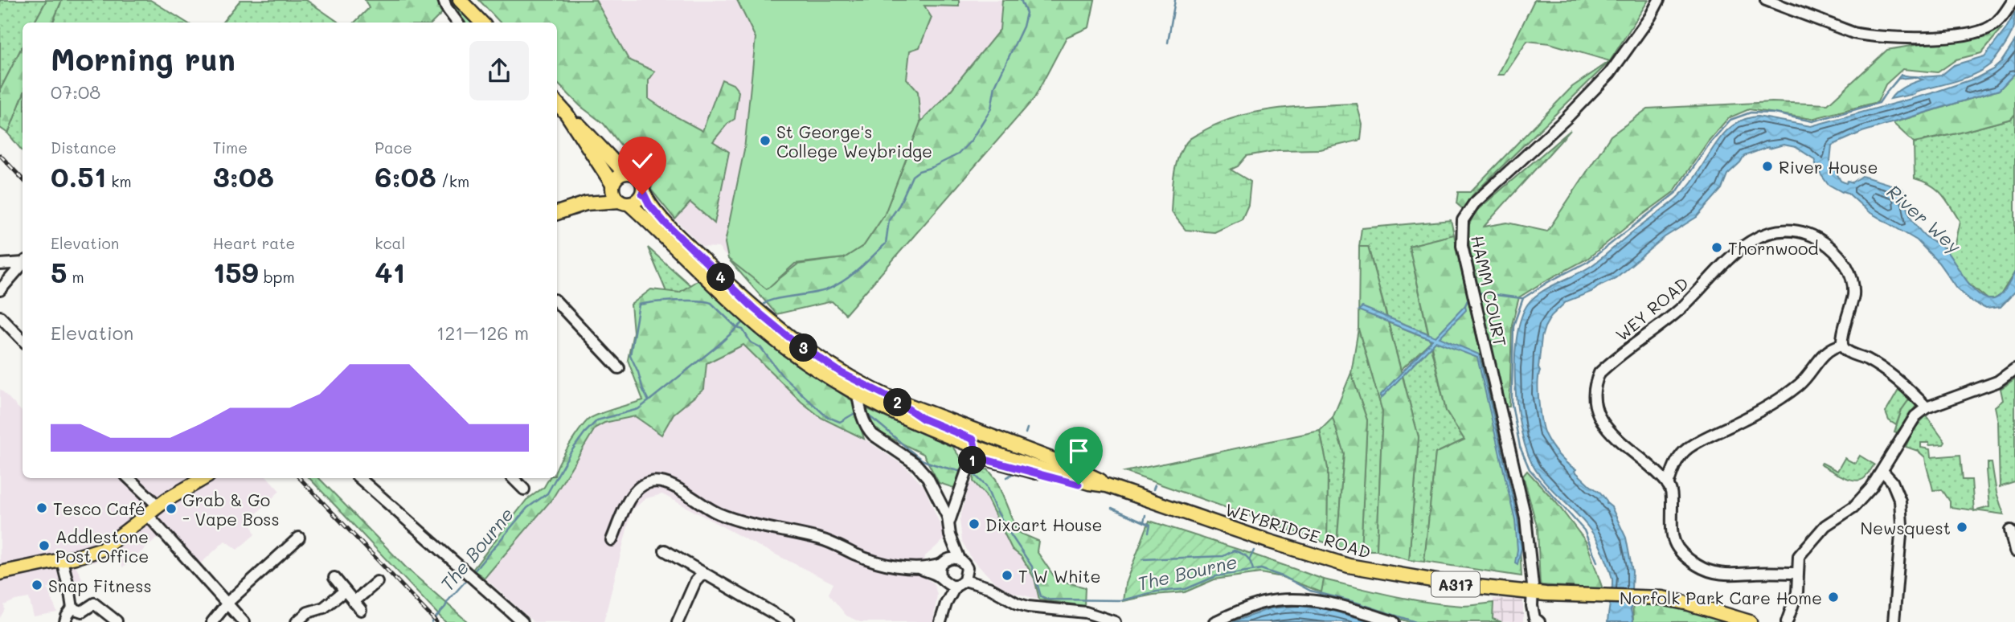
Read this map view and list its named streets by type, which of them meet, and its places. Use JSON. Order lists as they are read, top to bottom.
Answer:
{
  "streets": {
    "main road": ["WEYBRIDGE ROAD", "A317"],
    "street": ["HAMM COURT", "WEY ROAD"]
  },
  "crossings": [
    ["HAMM COURT", "WEYBRIDGE ROAD"]
  ],
  "water": ["River Wey", "The Bourne"],
  "places": [
    "St George's College Weybridge",
    "River House",
    "Thornwood",
    "Tesco Café",
    "Grab & Go - Vape Boss",
    "Dixcart House",
    "Newsquest",
    "Addlestone Post Office",
    "T W White",
    "Snap Fitness",
    "Norfolk Park Care Home"
  ],
  "page": {
    "heading": ["Morning run", "07:08"],
    "stats": [
      ["Distance", "0.51 km"],
      ["Time", "3:08"],
      ["Pace", "6:08 /km"],
      ["Elevation", "5 m"],
      ["Heart rate", "159 bpm"],
      ["kcal", "41"]
    ],
    "pins": [
      "4",
      "3",
      "2",
      "1"
    ],
    "chart": ["Elevation", "121–126 m"]
  }
}
